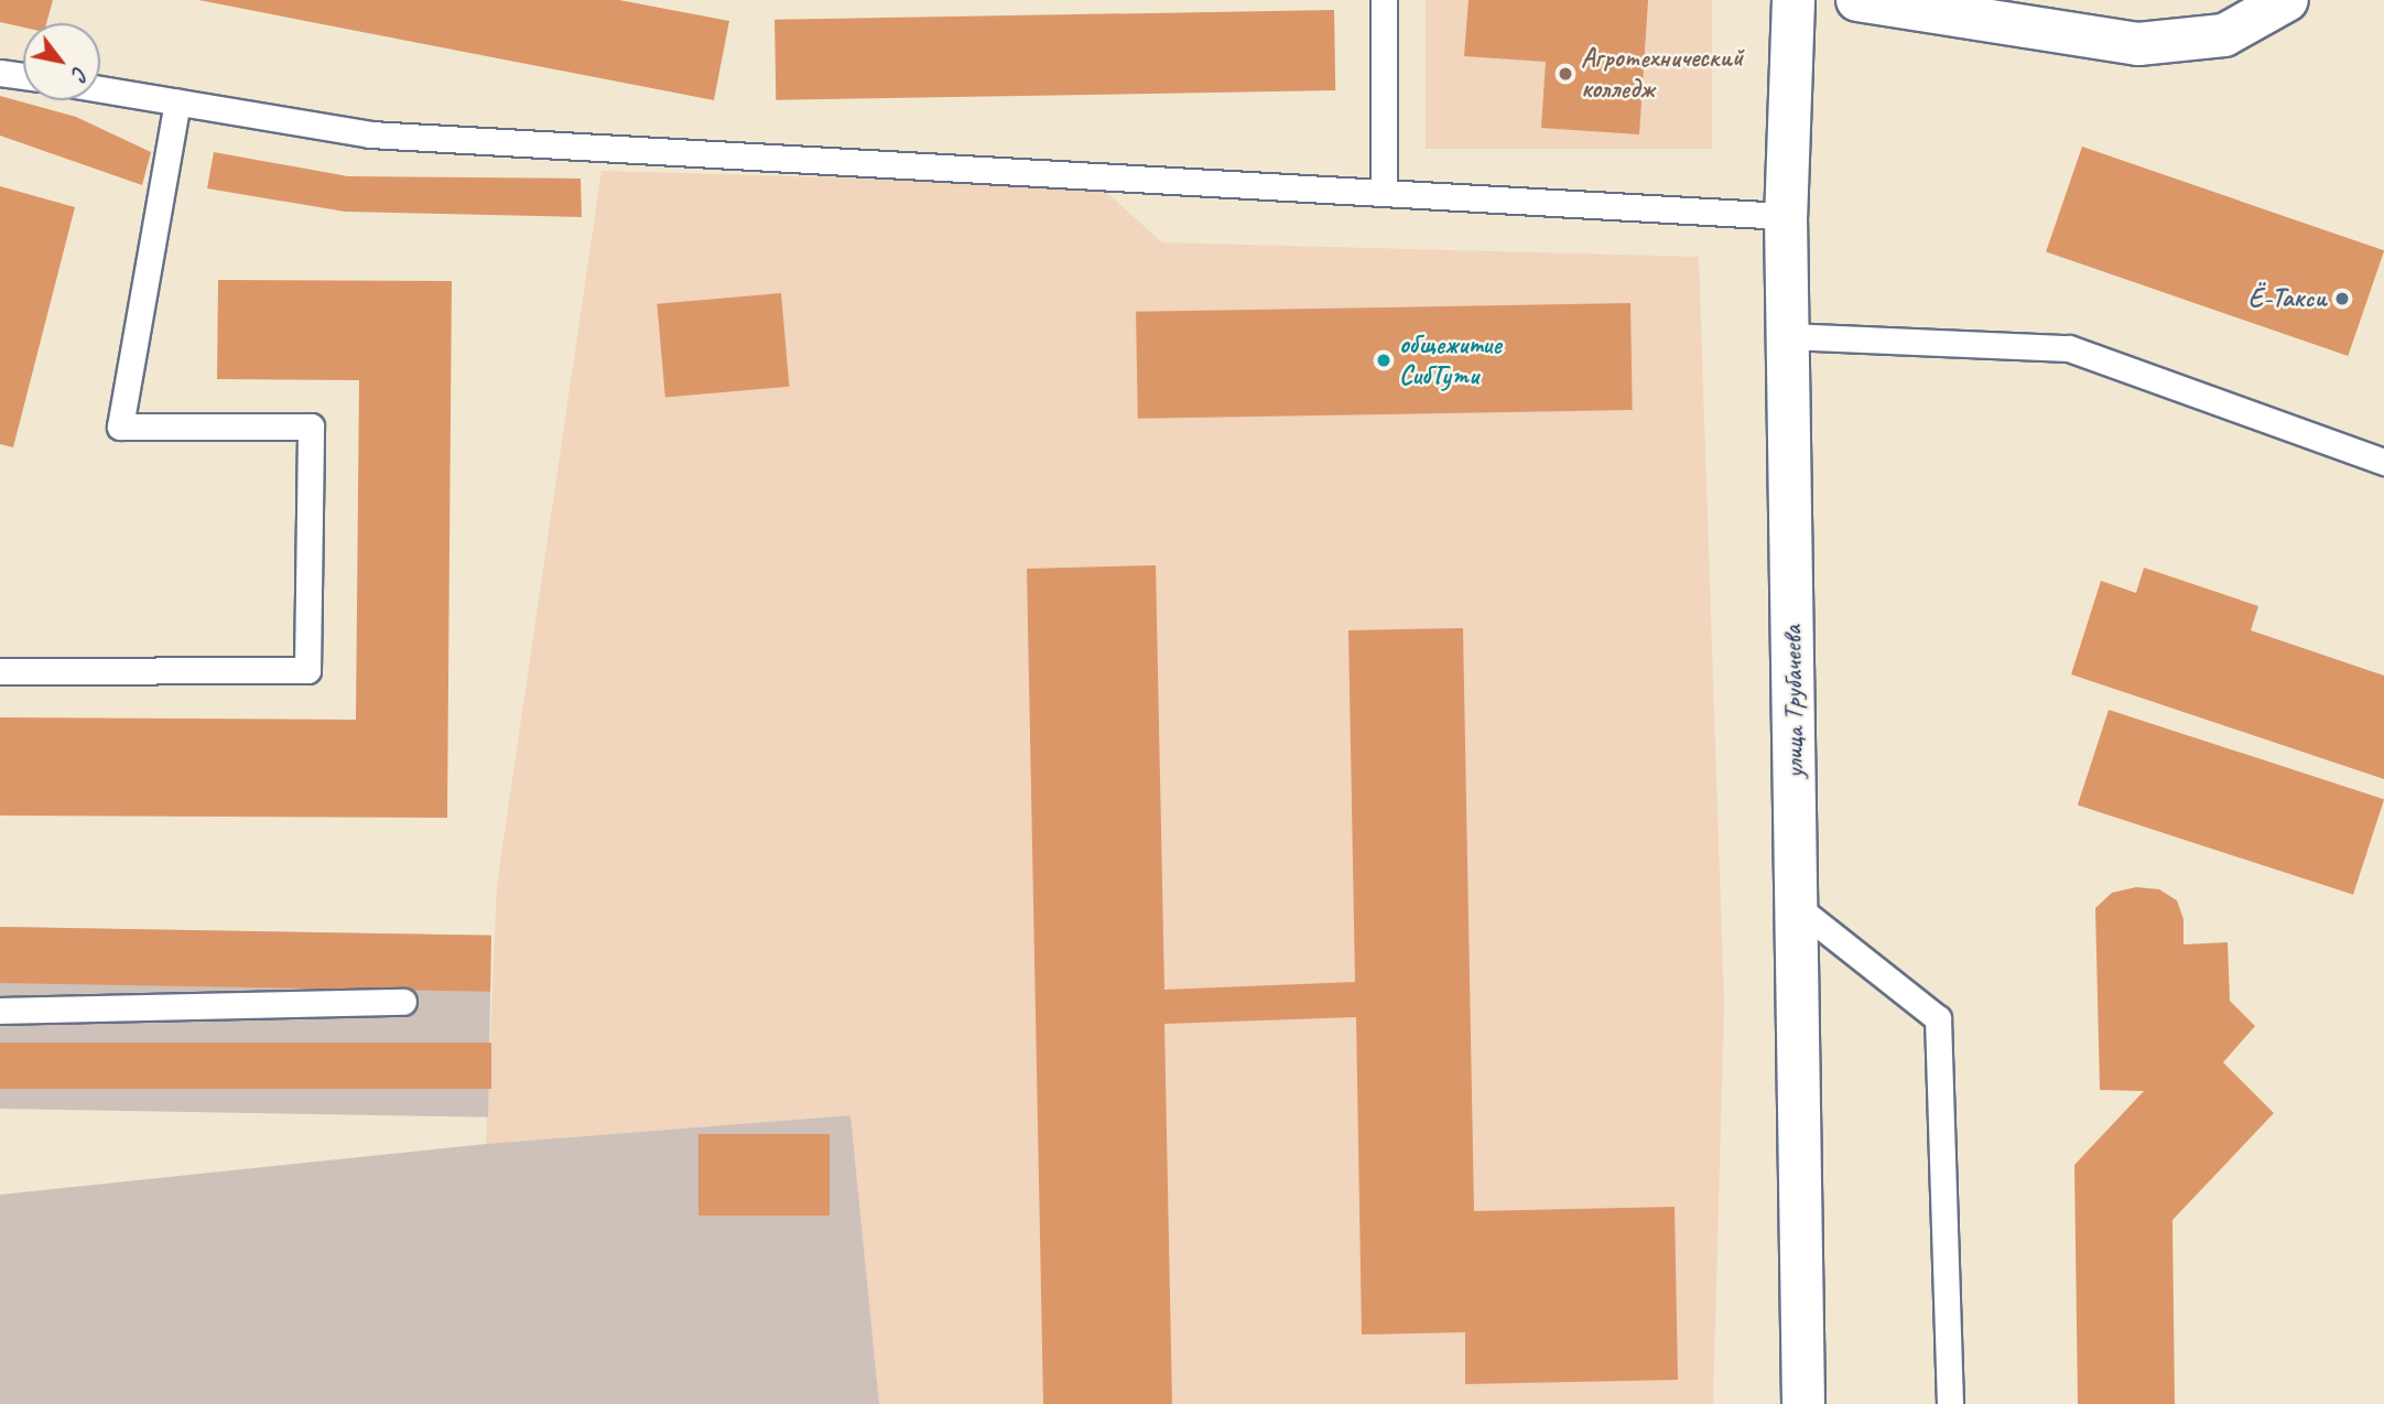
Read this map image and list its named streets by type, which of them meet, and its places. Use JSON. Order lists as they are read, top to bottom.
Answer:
{
  "streets": {
    "main road": ["улица Трубачеева"]
  },
  "places": ["Агротехнический колледж", "Ё-Такси", "общежитие СибГути"],
  "north": "bottom right"
}
